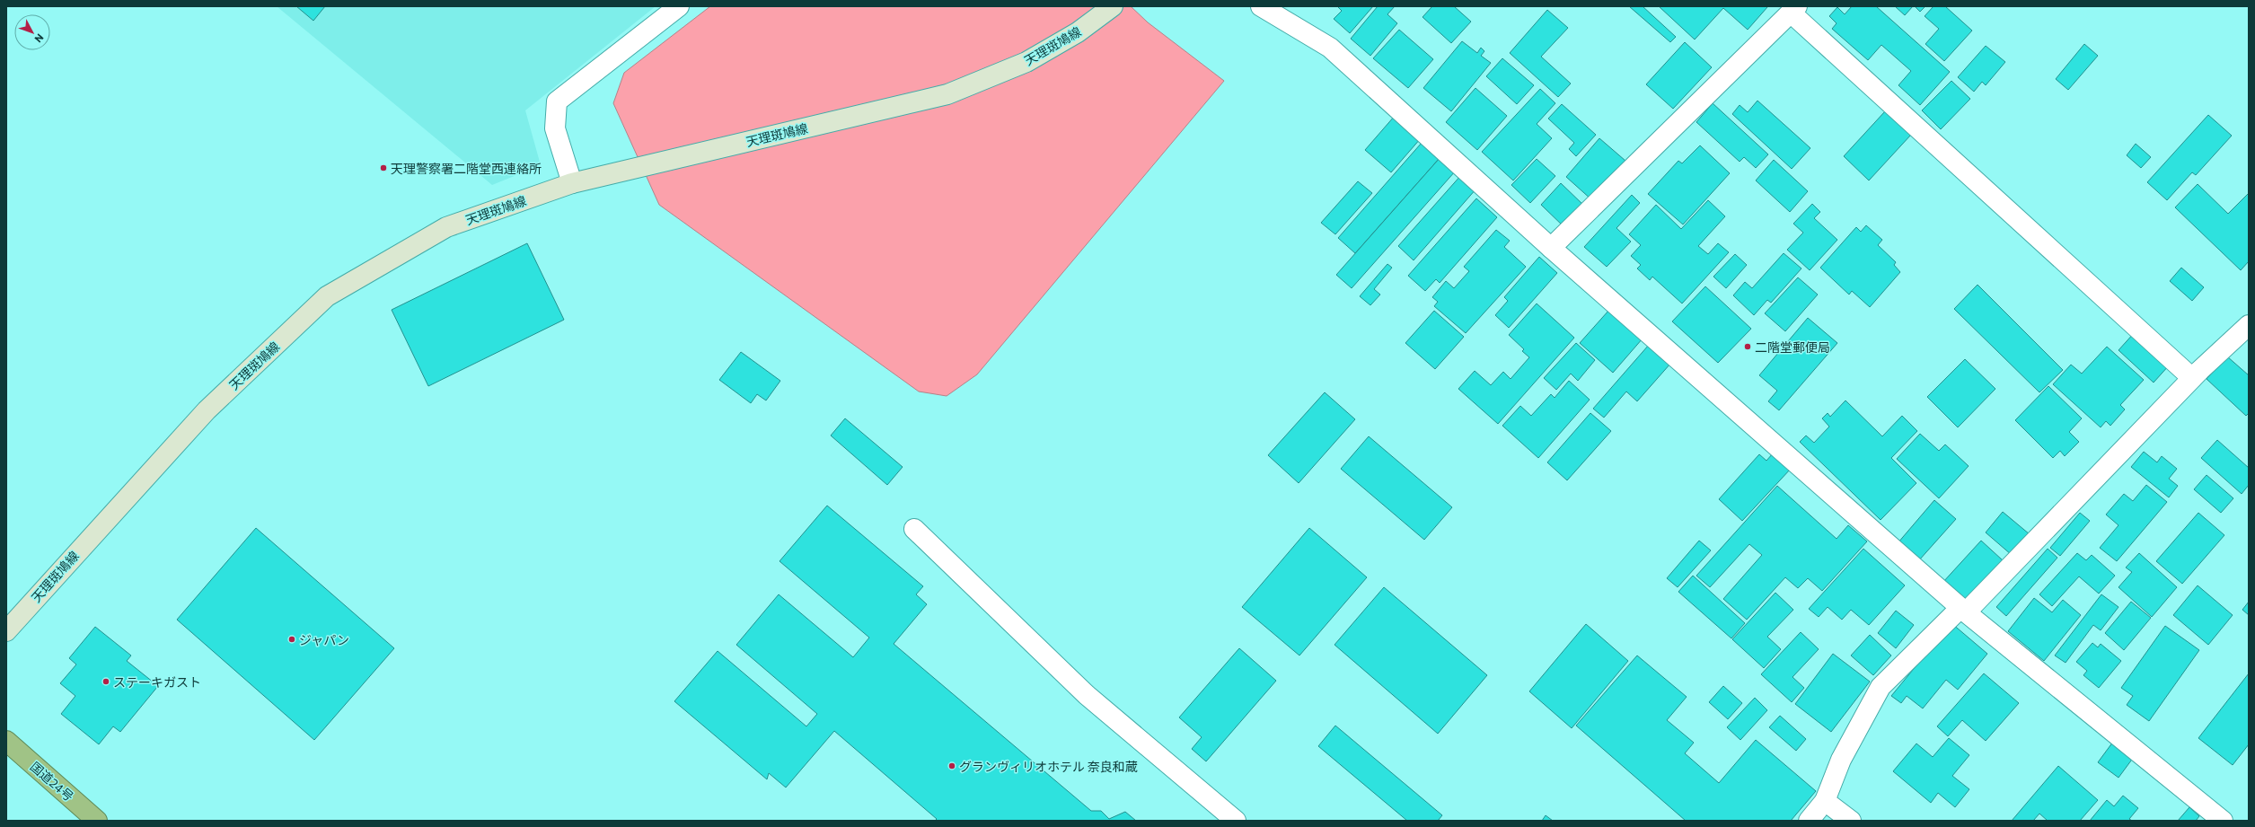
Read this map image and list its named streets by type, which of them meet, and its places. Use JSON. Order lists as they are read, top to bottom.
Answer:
{
  "streets": {
    "highway": ["国道24号"],
    "main road": ["天理斑鳩線"]
  },
  "places": [
    "天理警察署二階堂西連絡所",
    "二階堂郵便局",
    "ジャパン",
    "ステーキガスト",
    "グランヴィリオホテル 奈良和蔵"
  ],
  "north": "bottom right"
}
